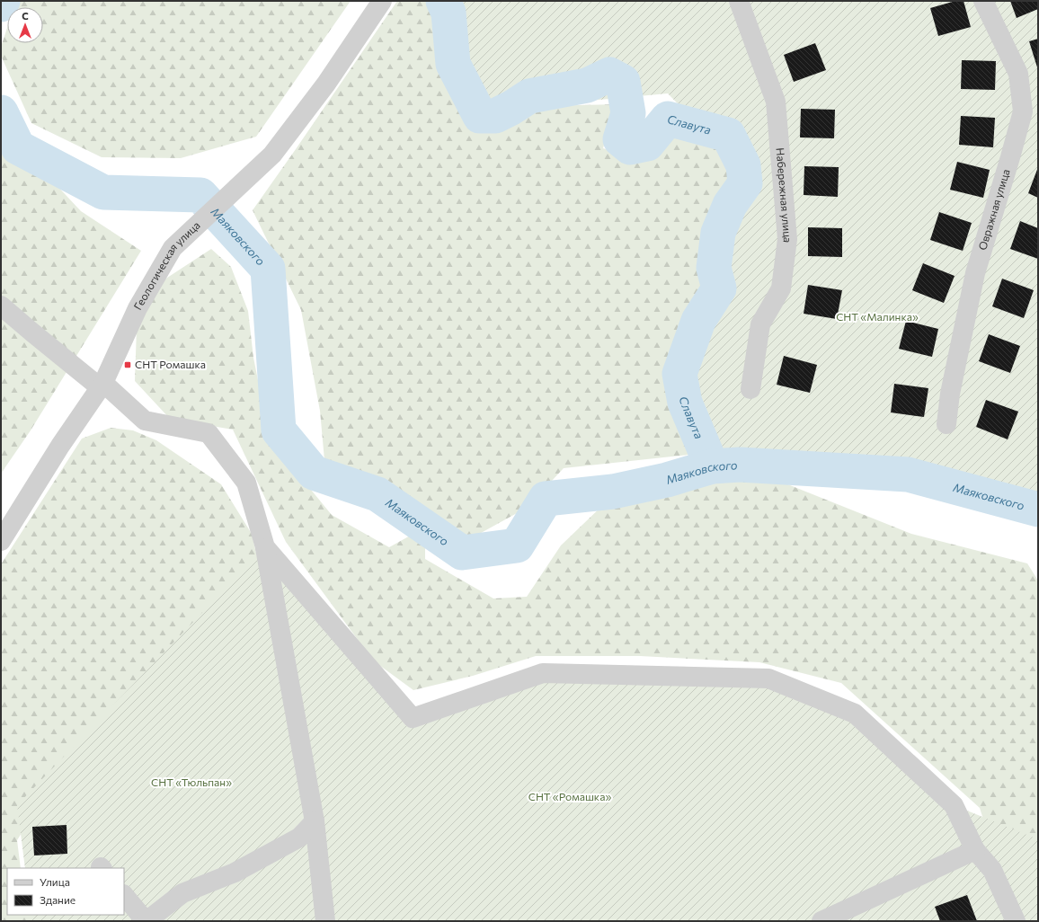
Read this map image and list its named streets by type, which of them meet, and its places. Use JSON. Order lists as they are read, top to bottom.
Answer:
{
  "streets": {
    "street": ["Набережная улица", "Овражная улица", "Геологическая улица"]
  },
  "water": ["Славута", "Маяковского"],
  "parks": ["СНТ «Малинка»", "СНТ «Тюльпан»", "СНТ «Ромашка»"],
  "places": {
    "transit": ["СНТ Ромашка"]
  },
  "legend": ["Улица", "Здание"],
  "north": "top"
}
